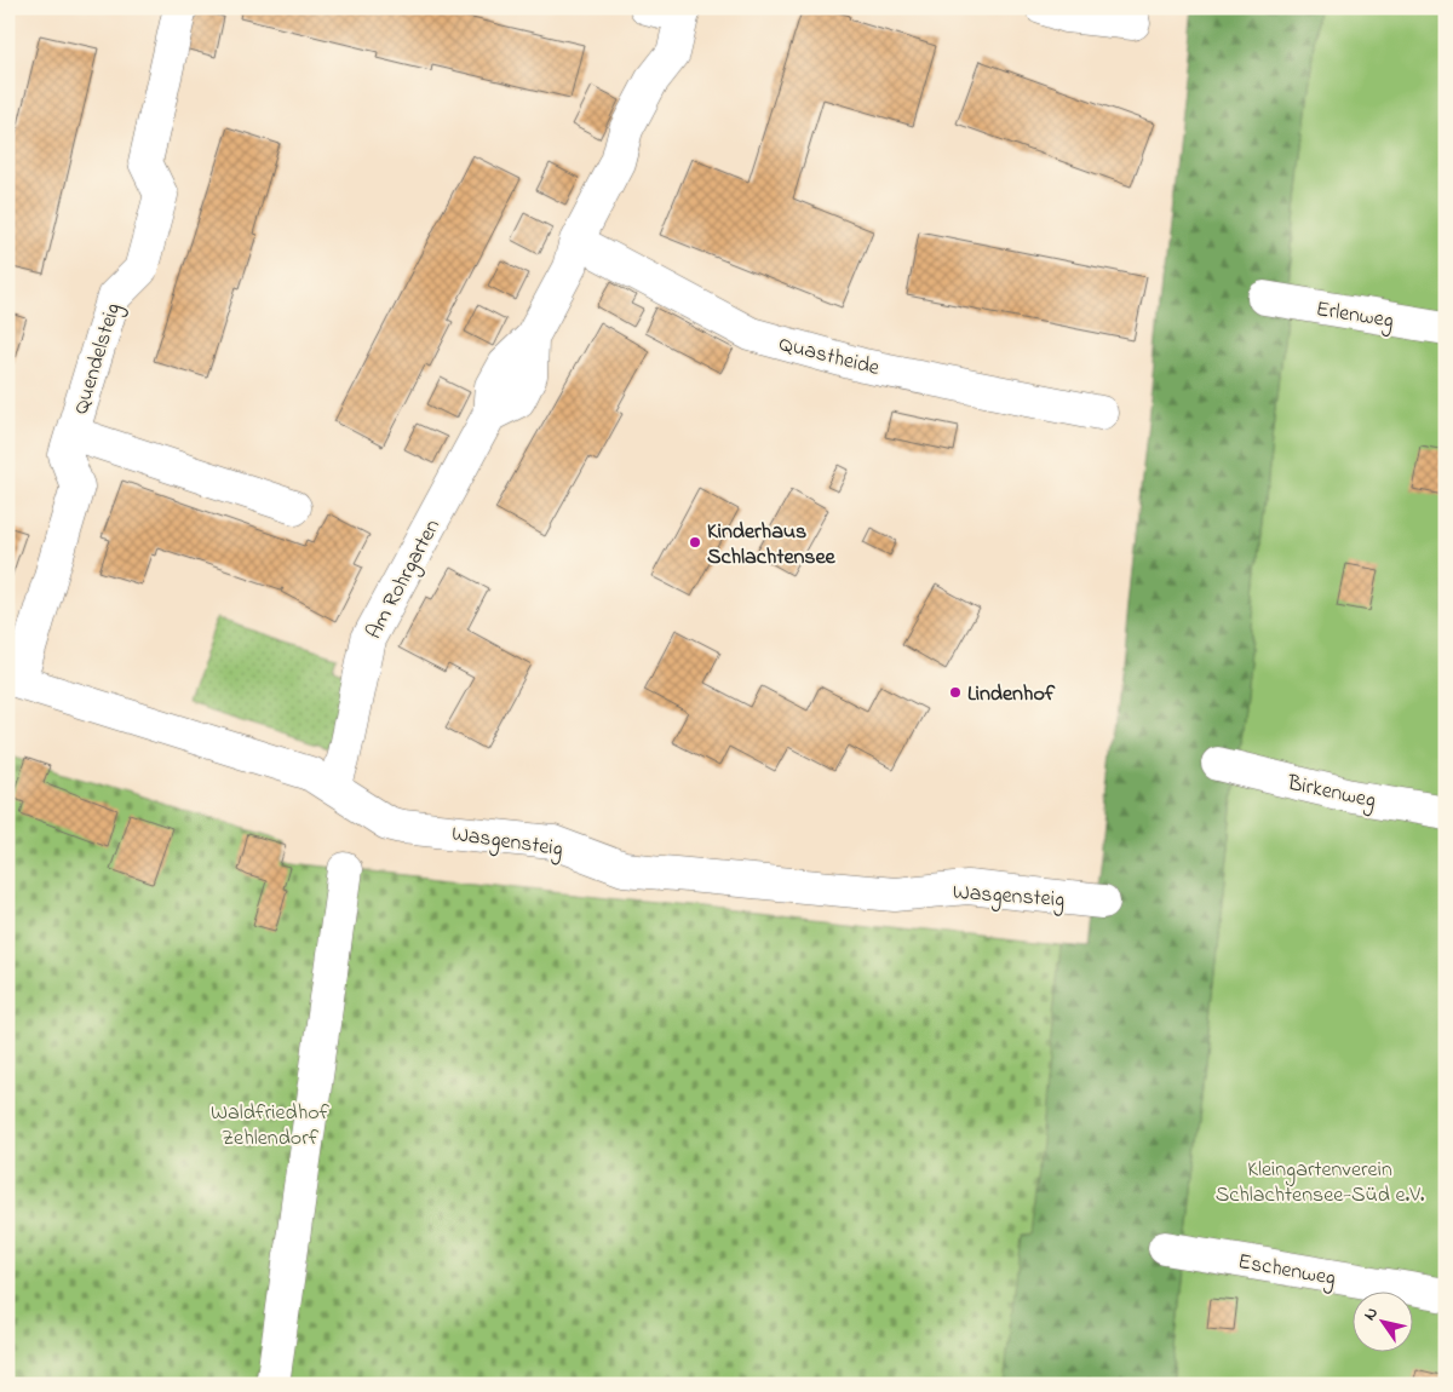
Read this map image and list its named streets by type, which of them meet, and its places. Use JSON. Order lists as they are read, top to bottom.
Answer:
{
  "streets": {
    "street": [
      "Erlenweg",
      "Quastheide",
      "Quendelsteig",
      "Am Rohrgarten",
      "Birkenweg",
      "Wasgensteig",
      "Eschenweg"
    ]
  },
  "crossings": [
    ["Quastheide", "Am Rohrgarten"],
    ["Quendelsteig", "Wasgensteig"],
    ["Am Rohrgarten", "Wasgensteig"]
  ],
  "parks": ["Waldfriedhof Zehlendorf", "Kleingartenverein Schlachtensee-Süd e.V."],
  "places": ["Kinderhaus Schlachtensee", "Lindenhof"],
  "north": "top left"
}
